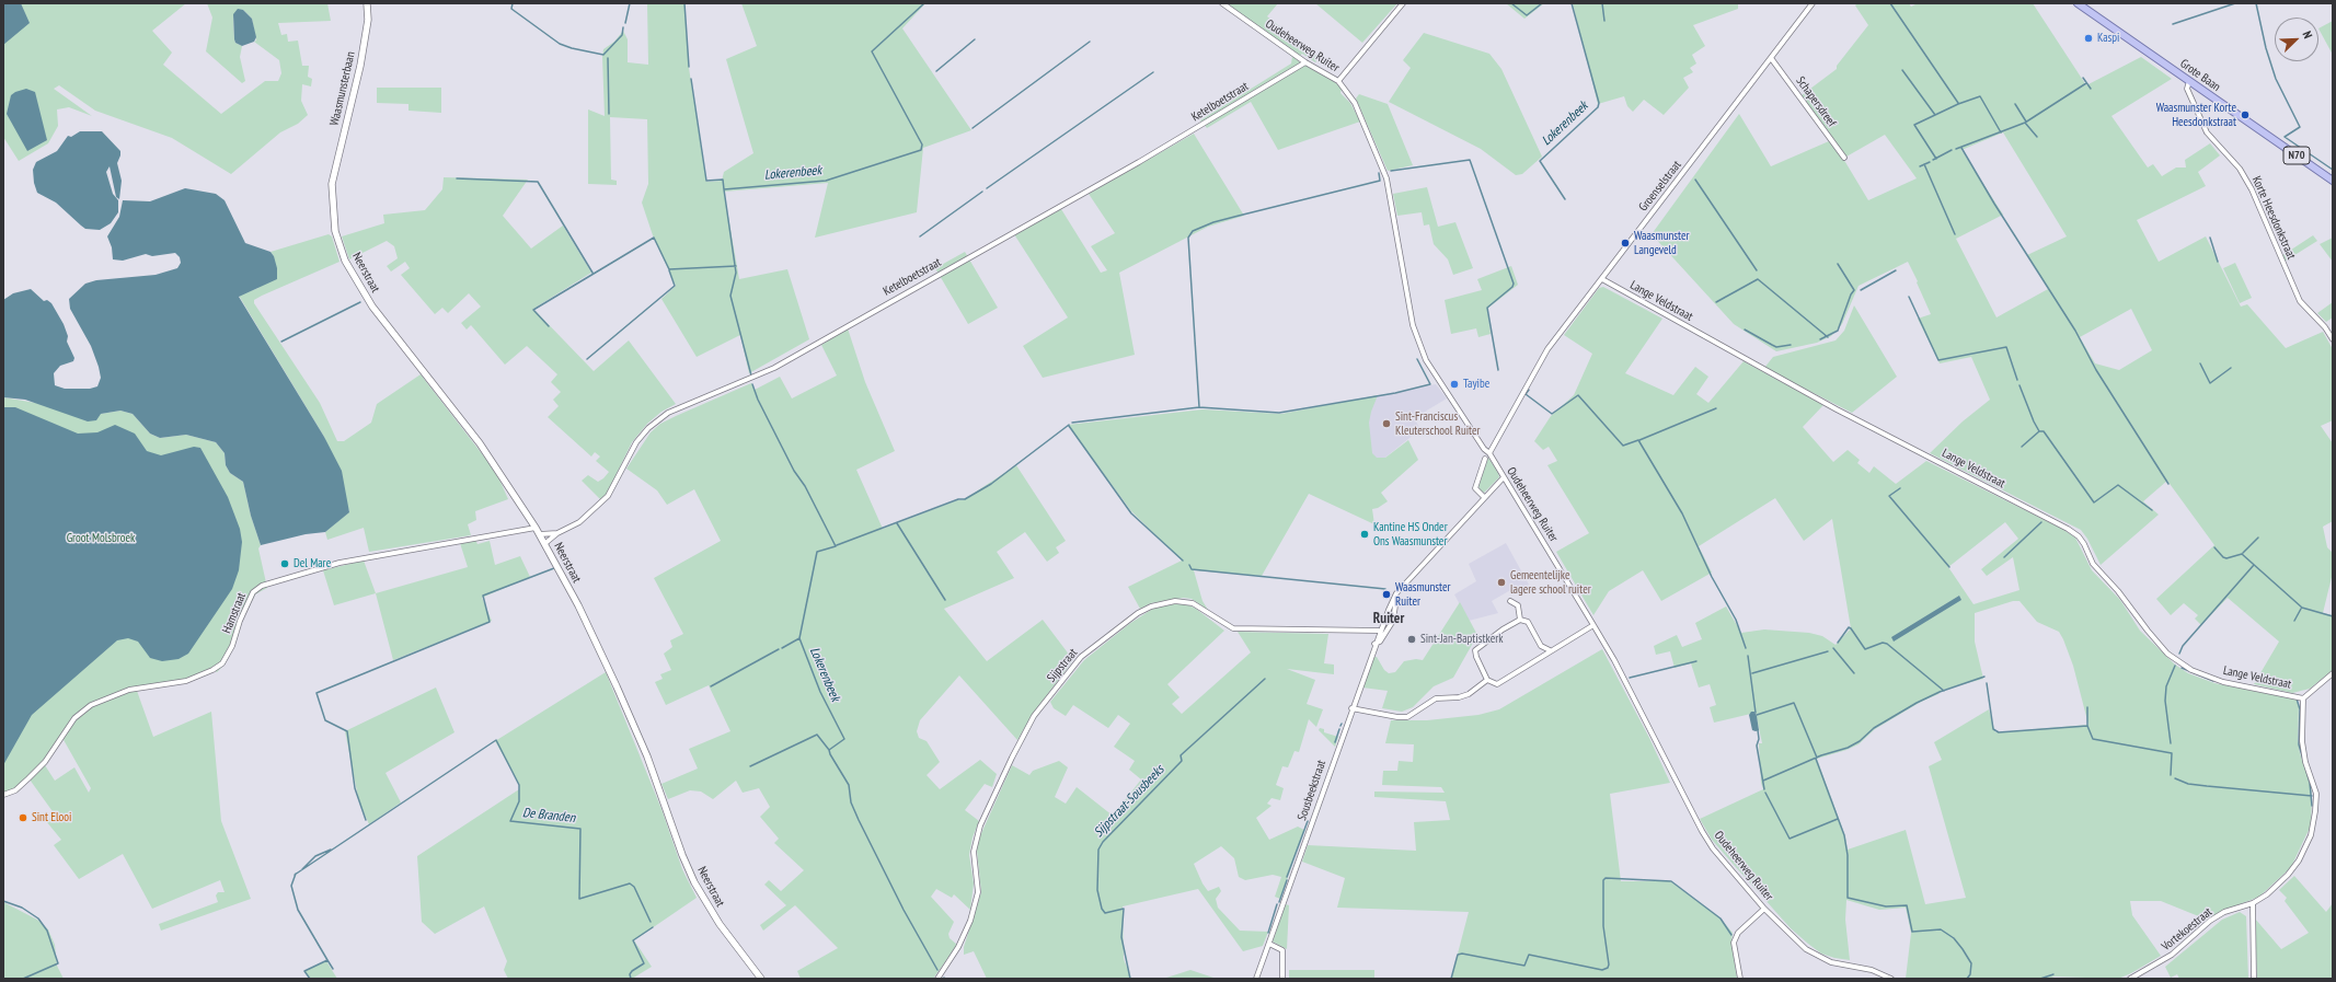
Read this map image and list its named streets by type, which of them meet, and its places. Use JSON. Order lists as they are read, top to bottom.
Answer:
{
  "streets": {
    "main road": ["Grote Baan", "N70"],
    "street": [
      "Oudeheerweg Ruiter",
      "Waasmunsterbaan",
      "Ketelboetstraat",
      "Schapersdreef",
      "Groenselstraat",
      "Korte Heesdonkstraat",
      "Neerstraat",
      "Lange Veldstraat",
      "Hamstraat",
      "Sijpstraat",
      "Sousbeekstraat",
      "Vortekoestraat"
    ]
  },
  "crossings": [
    ["Oudeheerweg Ruiter", "Ketelboetstraat"],
    ["Oudeheerweg Ruiter", "Groenselstraat"],
    ["Oudeheerweg Ruiter", "Sousbeekstraat"],
    ["Grote Baan", "Korte Heesdonkstraat"],
    ["Waasmunsterbaan", "Neerstraat"],
    ["Ketelboetstraat", "Neerstraat"],
    ["Schapersdreef", "Groenselstraat"],
    ["Groenselstraat", "Lange Veldstraat"],
    ["Neerstraat", "Hamstraat"],
    ["Lange Veldstraat", "Vortekoestraat"],
    ["Sijpstraat", "Sousbeekstraat"]
  ],
  "districts": ["Ruiter"],
  "water": ["Lokerenbeek", "Sijpstraat-Sousbeeks", "De Branden"],
  "parks": ["Groot Molsbroek"],
  "places": [
    "Kaspi",
    "Waasmunster Korte Heesdonkstraat",
    "Waasmunster Langeveld",
    "Tayibe",
    "Sint-Franciscus Kleuterschool Ruiter",
    "Kantine HS Onder Ons Waasmunster",
    "Del Mare",
    "Gemeentelijke lagere school ruiter",
    "Waasmunster Ruiter",
    "Sint-Jan-Baptistkerk",
    "Sint Elooi"
  ],
  "north": "top right"
}
